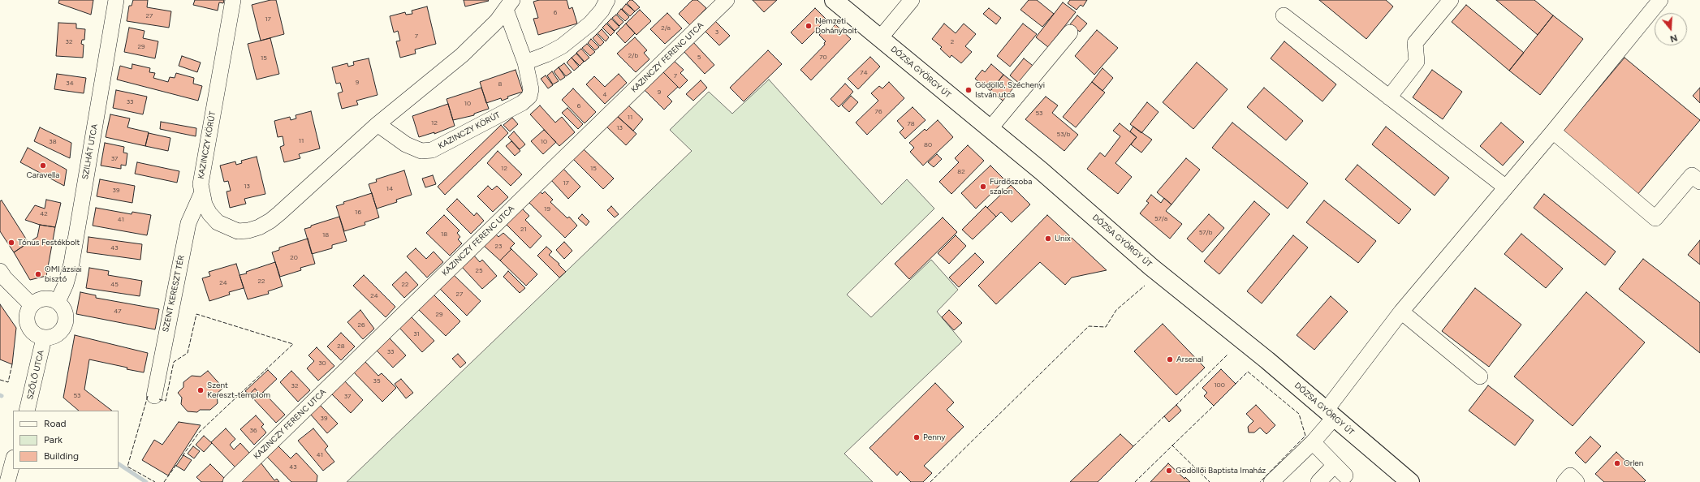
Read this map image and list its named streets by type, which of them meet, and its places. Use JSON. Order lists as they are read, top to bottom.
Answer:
{
  "streets": {
    "main road": ["DÓZSA GYÖRGY ÚT"],
    "street": [
      "KAZINCZY FERENC UTCA",
      "KAZINCZY KÖRÚT",
      "SZILHÁT UTCA",
      "SZENT KERESZT TÉR",
      "SZŐLŐ UTCA"
    ]
  },
  "crossings": [
    ["KAZINCZY KÖRÚT", "SZENT KERESZT TÉR"],
    ["SZILHÁT UTCA", "SZŐLŐ UTCA"]
  ],
  "places": [
    "Nemzeti Dohánybolt",
    "Gödöllő, Széchenyi István utca",
    "Caravella",
    "Fürdőszoba szalon",
    "Unix",
    "Tónus Festékbolt",
    "OMI ázsiai bisztó",
    "Arsenal",
    "Szent Kereszt-templom",
    "Penny",
    "Orlen",
    "Gödöllői Baptista Imaház"
  ],
  "house_numbers": [
    "6",
    "27",
    "17",
    "2/a",
    "3",
    "7",
    "32",
    "2",
    "29",
    "2/b",
    "5",
    "70",
    "15",
    "74",
    "7",
    "9",
    "34",
    "8",
    "9",
    "4",
    "33",
    "10",
    "6",
    "76",
    "53",
    "11",
    "12",
    "78",
    "13",
    "53/b",
    "11",
    "38",
    "10",
    "80",
    "37",
    "12",
    "15",
    "82",
    "17",
    "13",
    "14",
    "39",
    "19",
    "16",
    "42",
    "57/a",
    "41",
    "21",
    "57/b",
    "18",
    "18",
    "23",
    "43",
    "20",
    "25",
    "22",
    "24",
    "45",
    "22",
    "27",
    "24",
    "47",
    "29",
    "26",
    "31",
    "28",
    "33",
    "30",
    "35",
    "100",
    "32",
    "53",
    "37",
    "39",
    "36",
    "41",
    "43"
  ],
  "legend": ["Road", "Park", "Building"],
  "north": "bottom"
}
